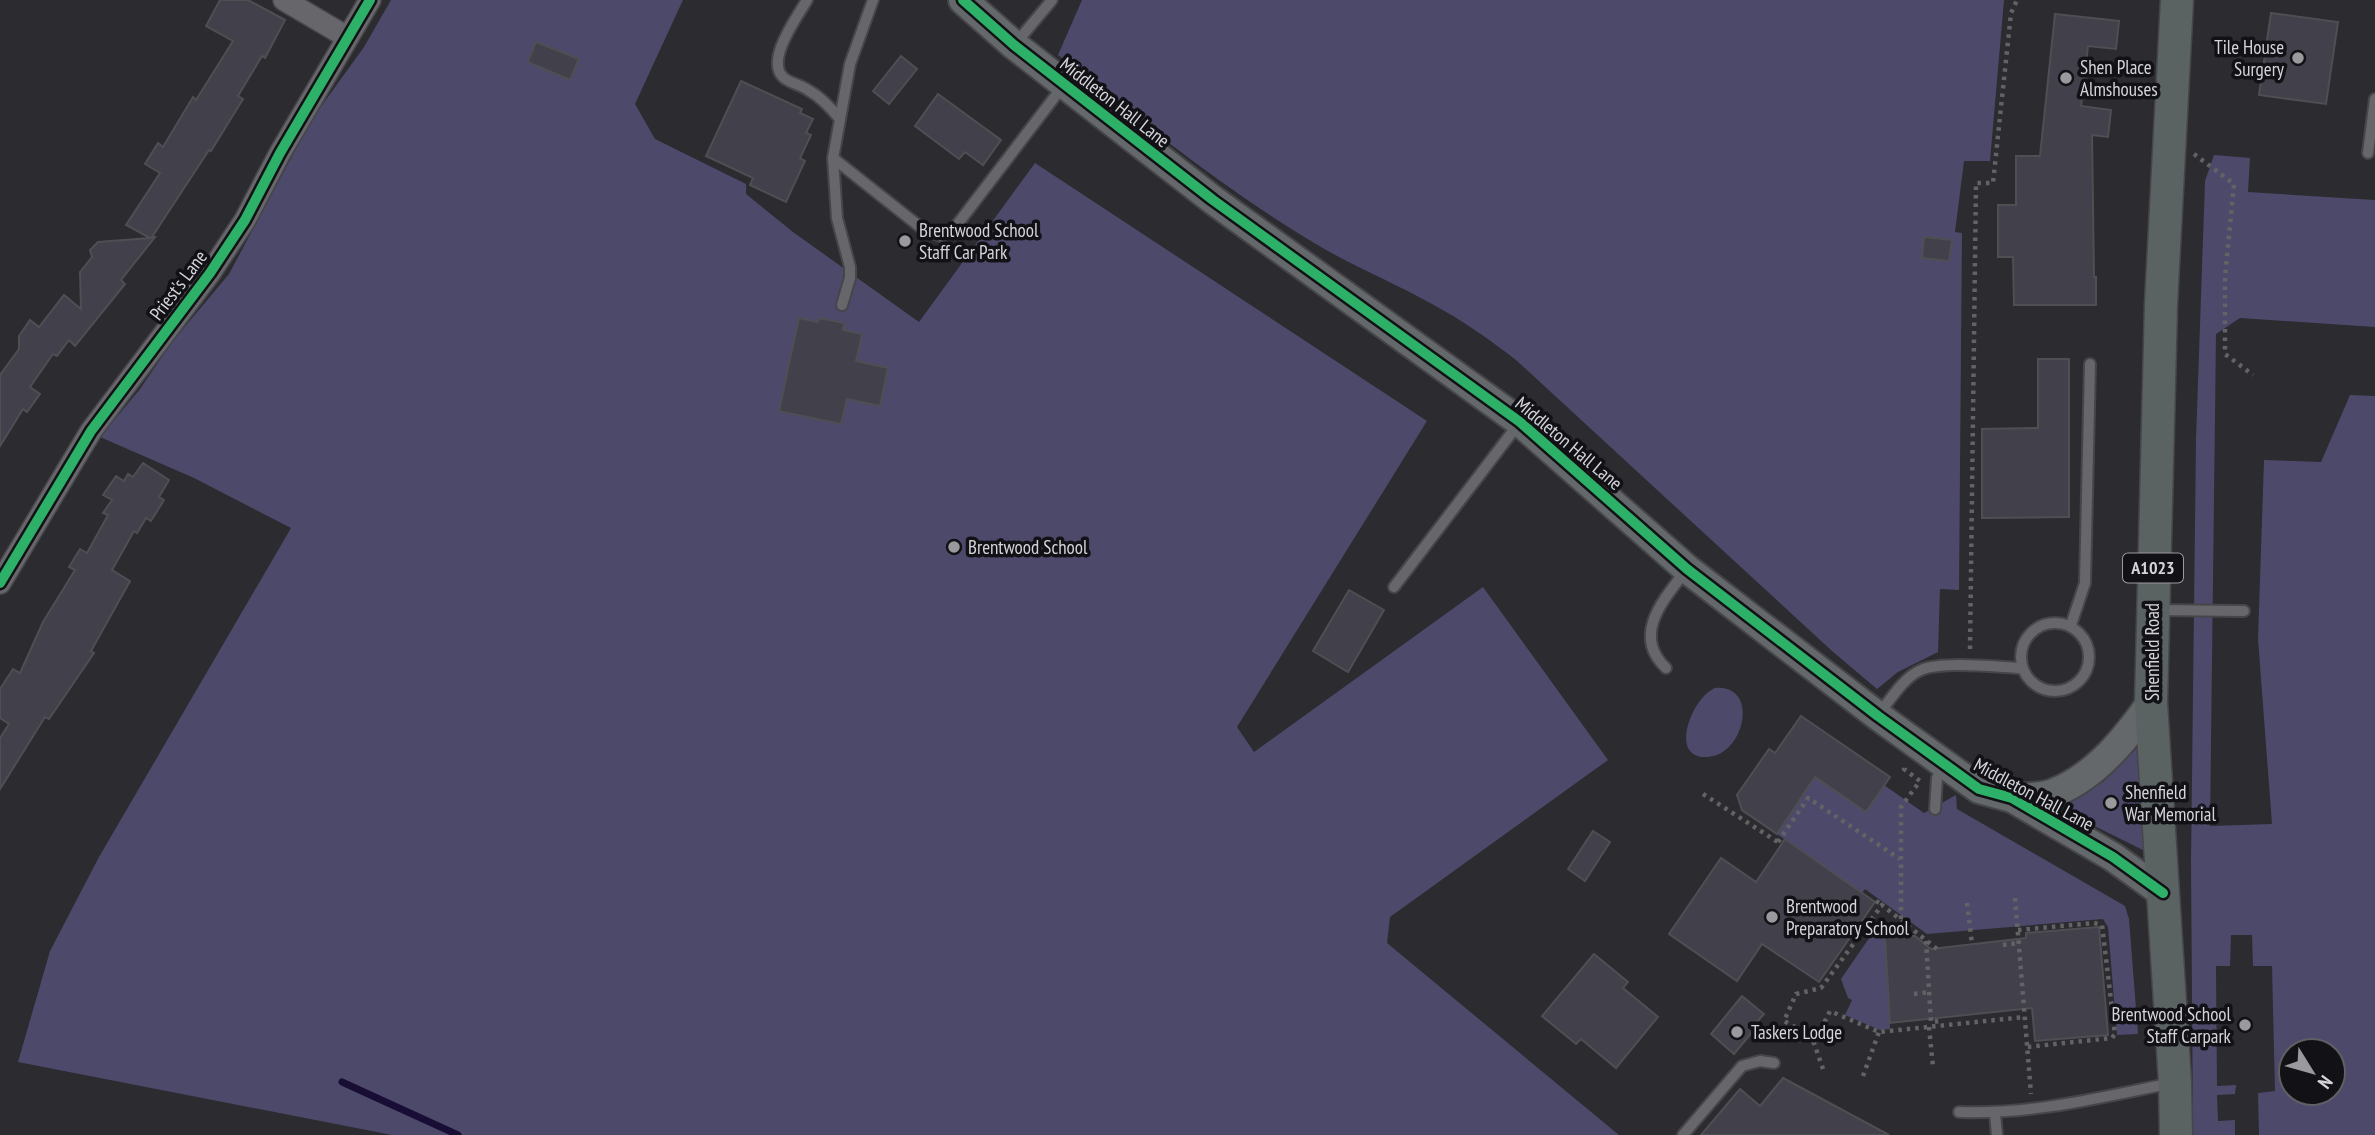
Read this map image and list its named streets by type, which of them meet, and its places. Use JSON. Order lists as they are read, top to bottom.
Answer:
{
  "streets": {
    "main road": ["A1023", "Shenfield Road"],
    "street": ["Middleton Hall Lane", "Priest's Lane"]
  },
  "crossings": [
    ["Middleton Hall Lane", "Shenfield Road"]
  ],
  "places": [
    "Tile House Surgery",
    "Shen Place Almshouses",
    "Brentwood School Staff Car Park",
    "Brentwood School",
    "Shenfield War Memorial",
    "Brentwood Preparatory School",
    "Brentwood School Staff Carpark",
    "Taskers Lodge"
  ],
  "north": "bottom right"
}
